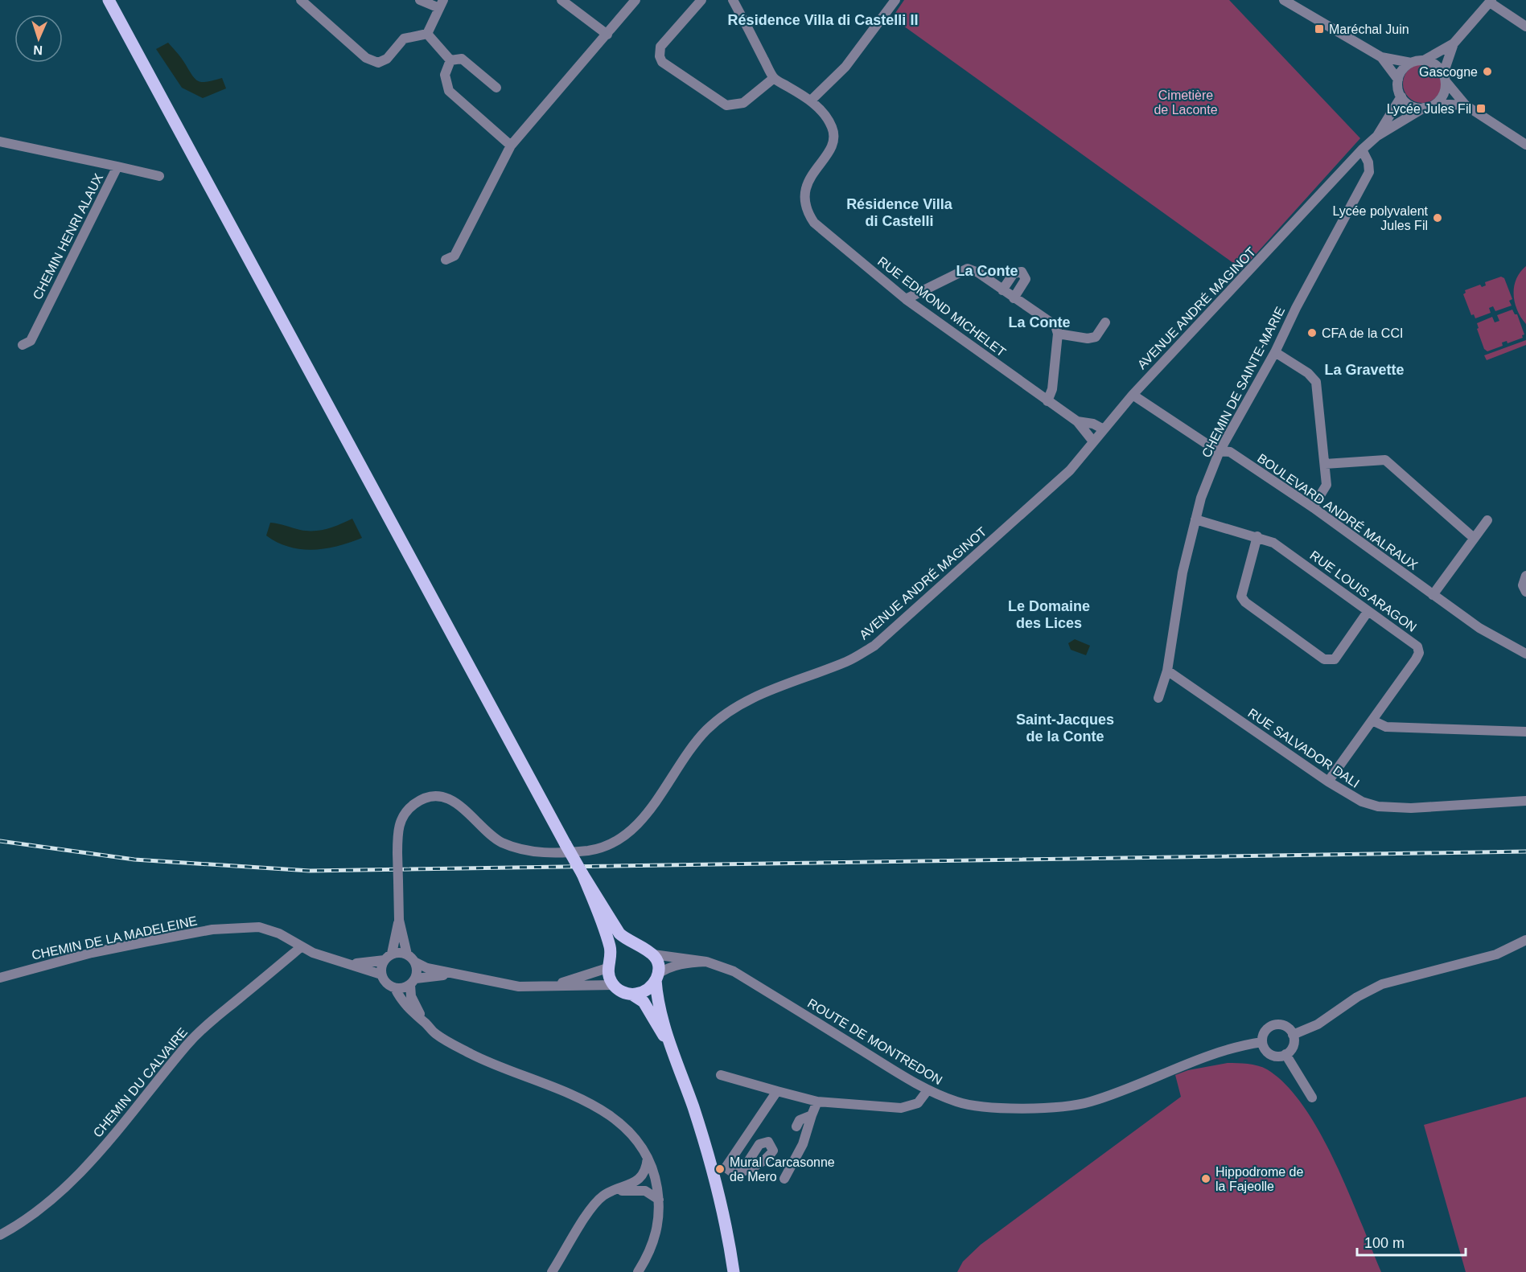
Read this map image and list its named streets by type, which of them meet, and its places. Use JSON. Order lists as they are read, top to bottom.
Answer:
{
  "streets": {
    "street": [
      "CHEMIN HENRI ALAUX",
      "RUE EDMOND MICHELET",
      "AVENUE ANDRÉ MAGINOT",
      "CHEMIN DE SAINTE-MARIE",
      "BOULEVARD ANDRÉ MALRAUX",
      "RUE LOUIS ARAGON",
      "RUE SALVADOR DALI",
      "CHEMIN DE LA MADELEINE",
      "ROUTE DE MONTREDON",
      "CHEMIN DU CALVAIRE"
    ]
  },
  "crossings": [
    ["RUE EDMOND MICHELET", "AVENUE ANDRÉ MAGINOT"],
    ["AVENUE ANDRÉ MAGINOT", "CHEMIN DE SAINTE-MARIE"],
    ["AVENUE ANDRÉ MAGINOT", "BOULEVARD ANDRÉ MALRAUX"],
    ["CHEMIN DE SAINTE-MARIE", "BOULEVARD ANDRÉ MALRAUX"],
    ["CHEMIN DE SAINTE-MARIE", "RUE LOUIS ARAGON"],
    ["CHEMIN DE SAINTE-MARIE", "RUE SALVADOR DALI"],
    ["RUE LOUIS ARAGON", "RUE SALVADOR DALI"],
    ["CHEMIN DE LA MADELEINE", "CHEMIN DU CALVAIRE"]
  ],
  "districts": [
    "Résidence Villa di Castelli II",
    "Résidence Villa di Castelli",
    "La Conte",
    "La Conte",
    "La Gravette",
    "Le Domaine des Lices",
    "Saint-Jacques de la Conte"
  ],
  "parks": ["Cimetière de Laconte"],
  "places": {
    "transit": ["Maréchal Juin", "Lycée Jules Fil"],
    "other": [
      "Gascogne",
      "Lycée polyvalent Jules Fil",
      "CFA de la CCI",
      "Mural Carcasonne de Mero",
      "Hippodrome de la Fajeolle"
    ]
  },
  "scale_bar": "100 m",
  "north": "bottom"
}
